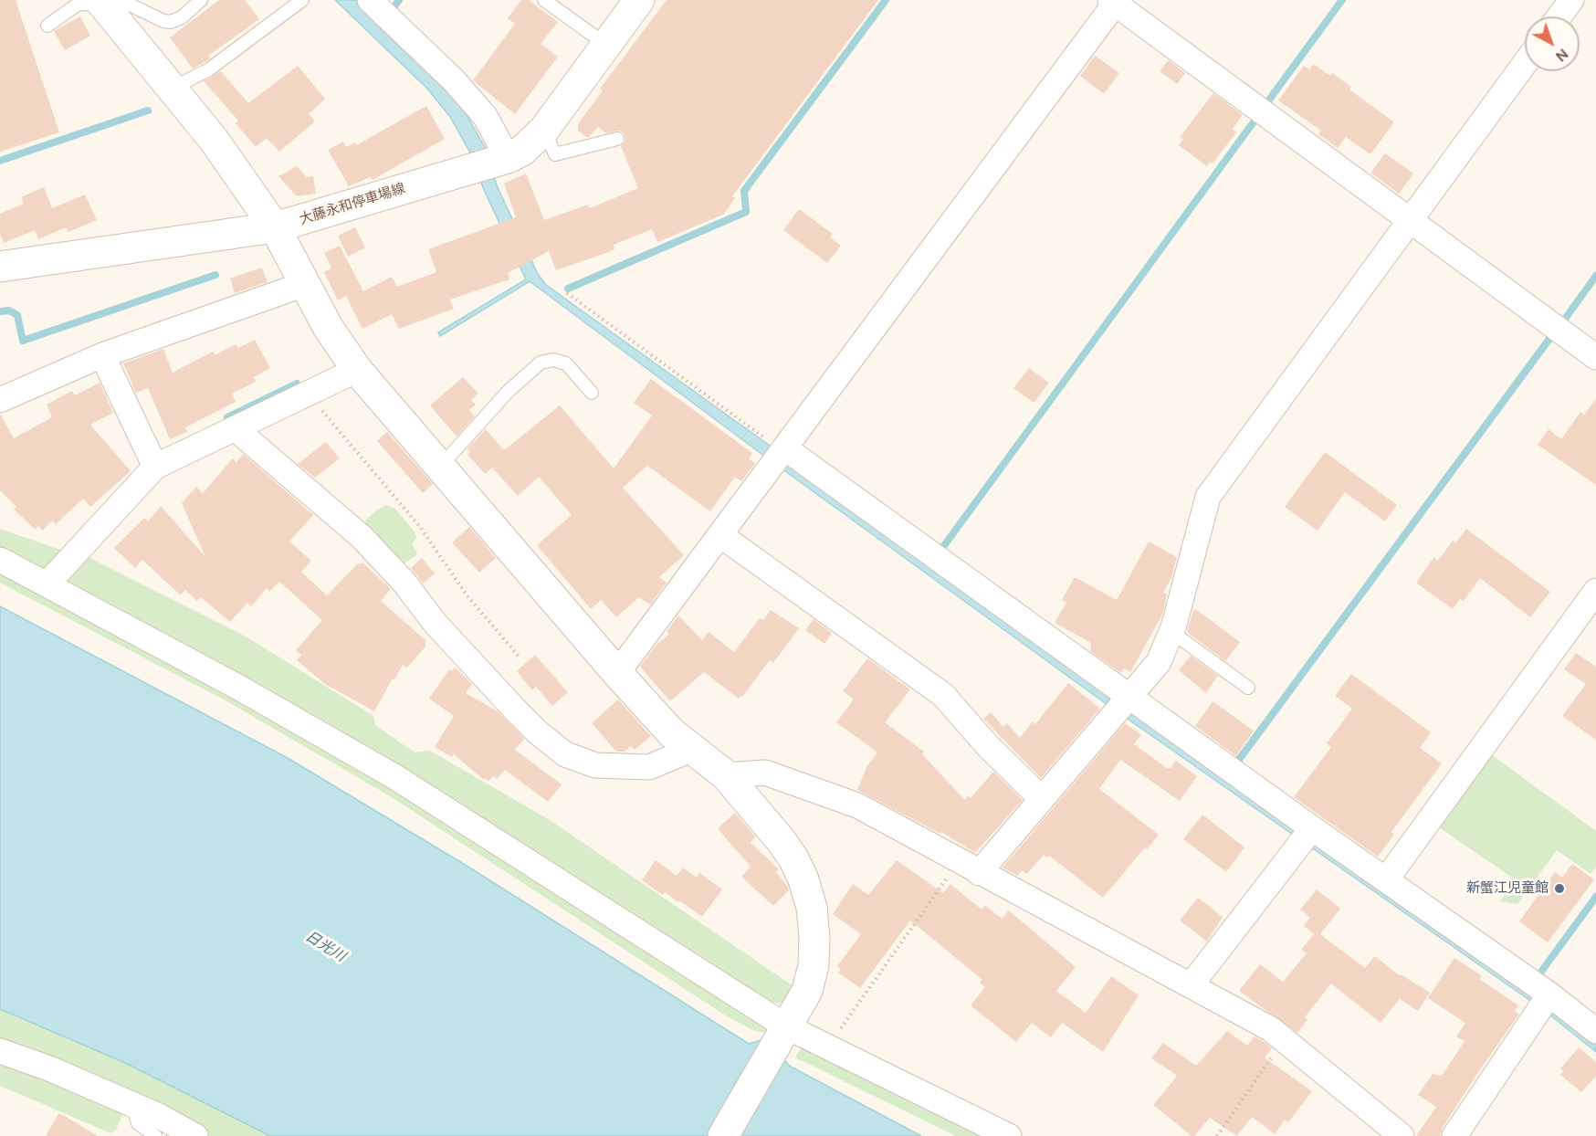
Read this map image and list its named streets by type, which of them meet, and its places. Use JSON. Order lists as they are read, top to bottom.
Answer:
{
  "streets": {
    "street": ["大藤永和停車場線"]
  },
  "water": ["日光川"],
  "places": ["新蟹江児童館"],
  "north": "bottom right"
}
